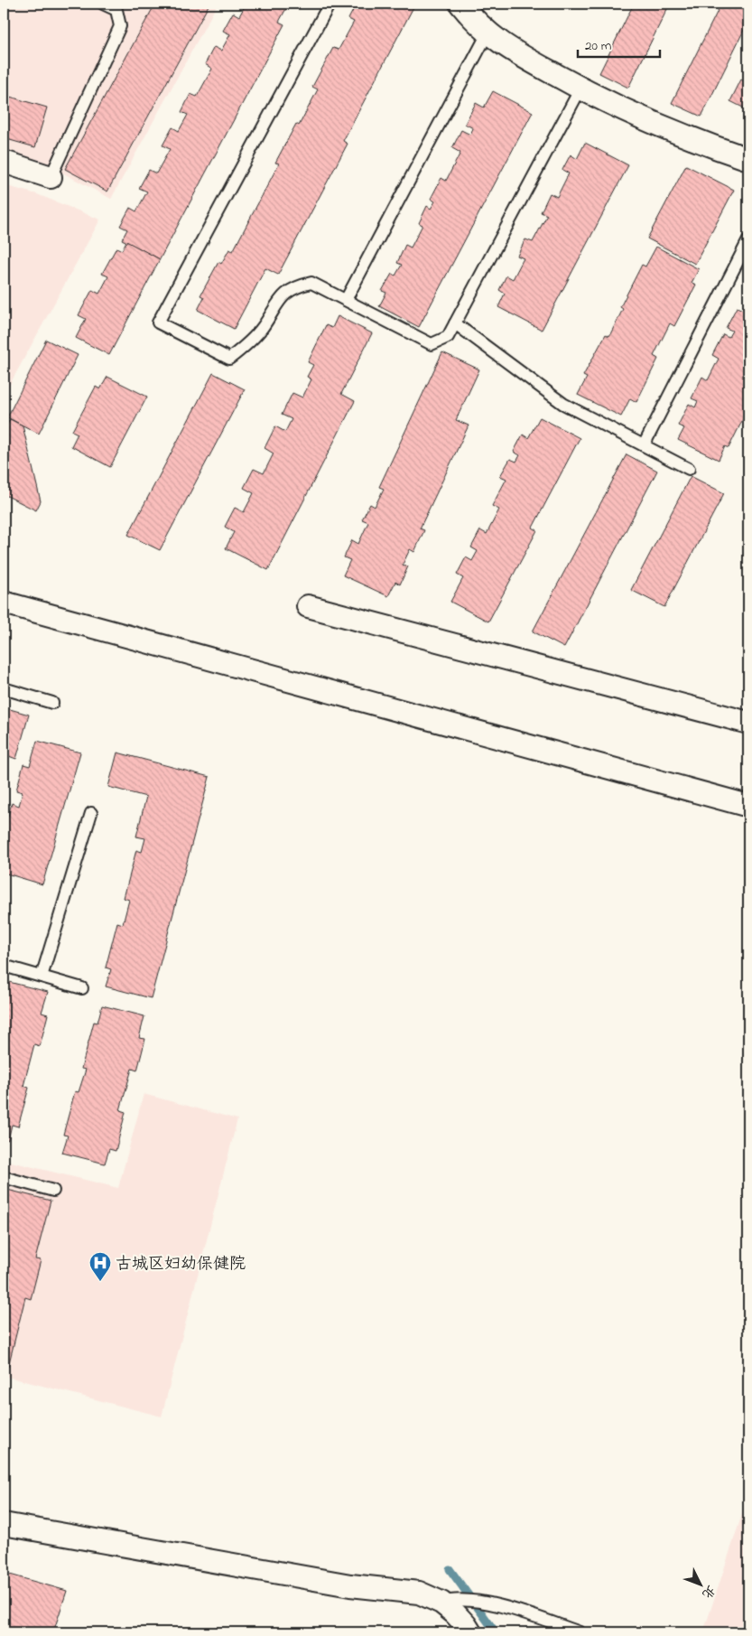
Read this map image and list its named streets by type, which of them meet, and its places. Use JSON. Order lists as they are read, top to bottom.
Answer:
{
  "places": {
    "hospital": ["古城区妇幼保健院"]
  },
  "scale_bar": "20 m",
  "north": "bottom right"
}
